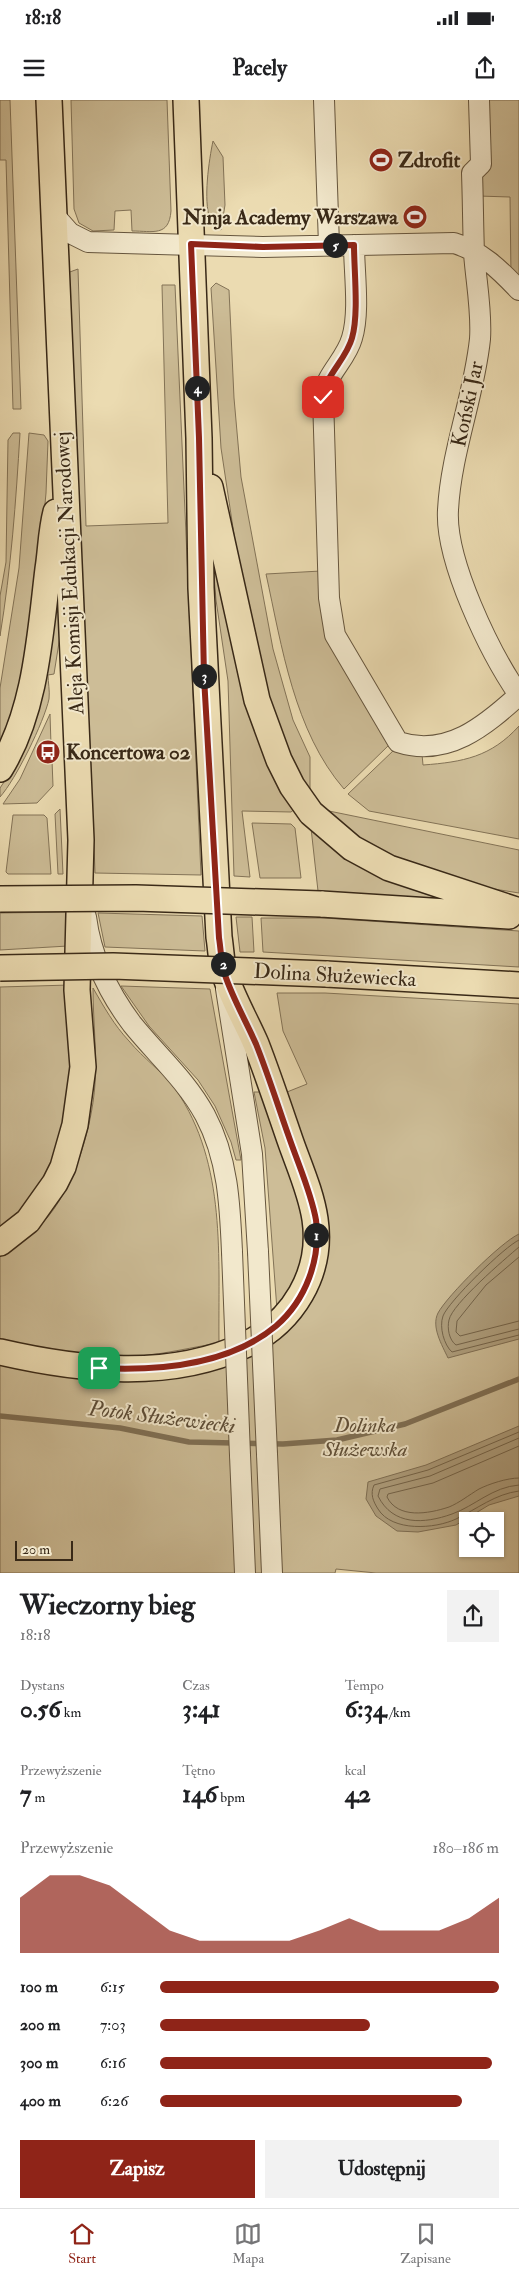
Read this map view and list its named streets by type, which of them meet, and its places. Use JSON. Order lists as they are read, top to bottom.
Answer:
{
  "streets": {
    "main road": ["Aleja Komisji Edukacji Narodowej", "Dolina Służewiecka"],
    "street": ["Koński Jar"]
  },
  "water": ["Potok Służewiecki"],
  "parks": ["Dolinka Służewska"],
  "places": {
    "sports": ["Zdrofit", "Ninja Academy Warszawa"],
    "bus stop": ["Koncertowa 02"]
  },
  "scale_bar": "20 m",
  "page": {
    "status": "18:18",
    "header": "Pacely",
    "pins": [
      "5",
      "4",
      "3",
      "2",
      "1"
    ],
    "scale": "20 m",
    "heading": ["Wieczorny bieg", "18:18"],
    "stats": [
      ["Dystans", "0.56 km"],
      ["Czas", "3:41"],
      ["Tempo", "6:34 /km"],
      ["Przewyższenie", "7 m"],
      ["Tętno", "146 bpm"],
      ["kcal", "42"]
    ],
    "chart": ["Przewyższenie", "180–186 m"],
    "list": [
      {
        "name": "100 m",
        "note": "6:15"
      },
      {
        "name": "200 m",
        "note": "7:03"
      },
      {
        "name": "300 m",
        "note": "6:16"
      },
      {
        "name": "400 m",
        "note": "6:26"
      }
    ],
    "buttons": ["Zapisz", "Udostępnij"],
    "tabs": ["Start", "Mapa", "Zapisane"]
  }
}
